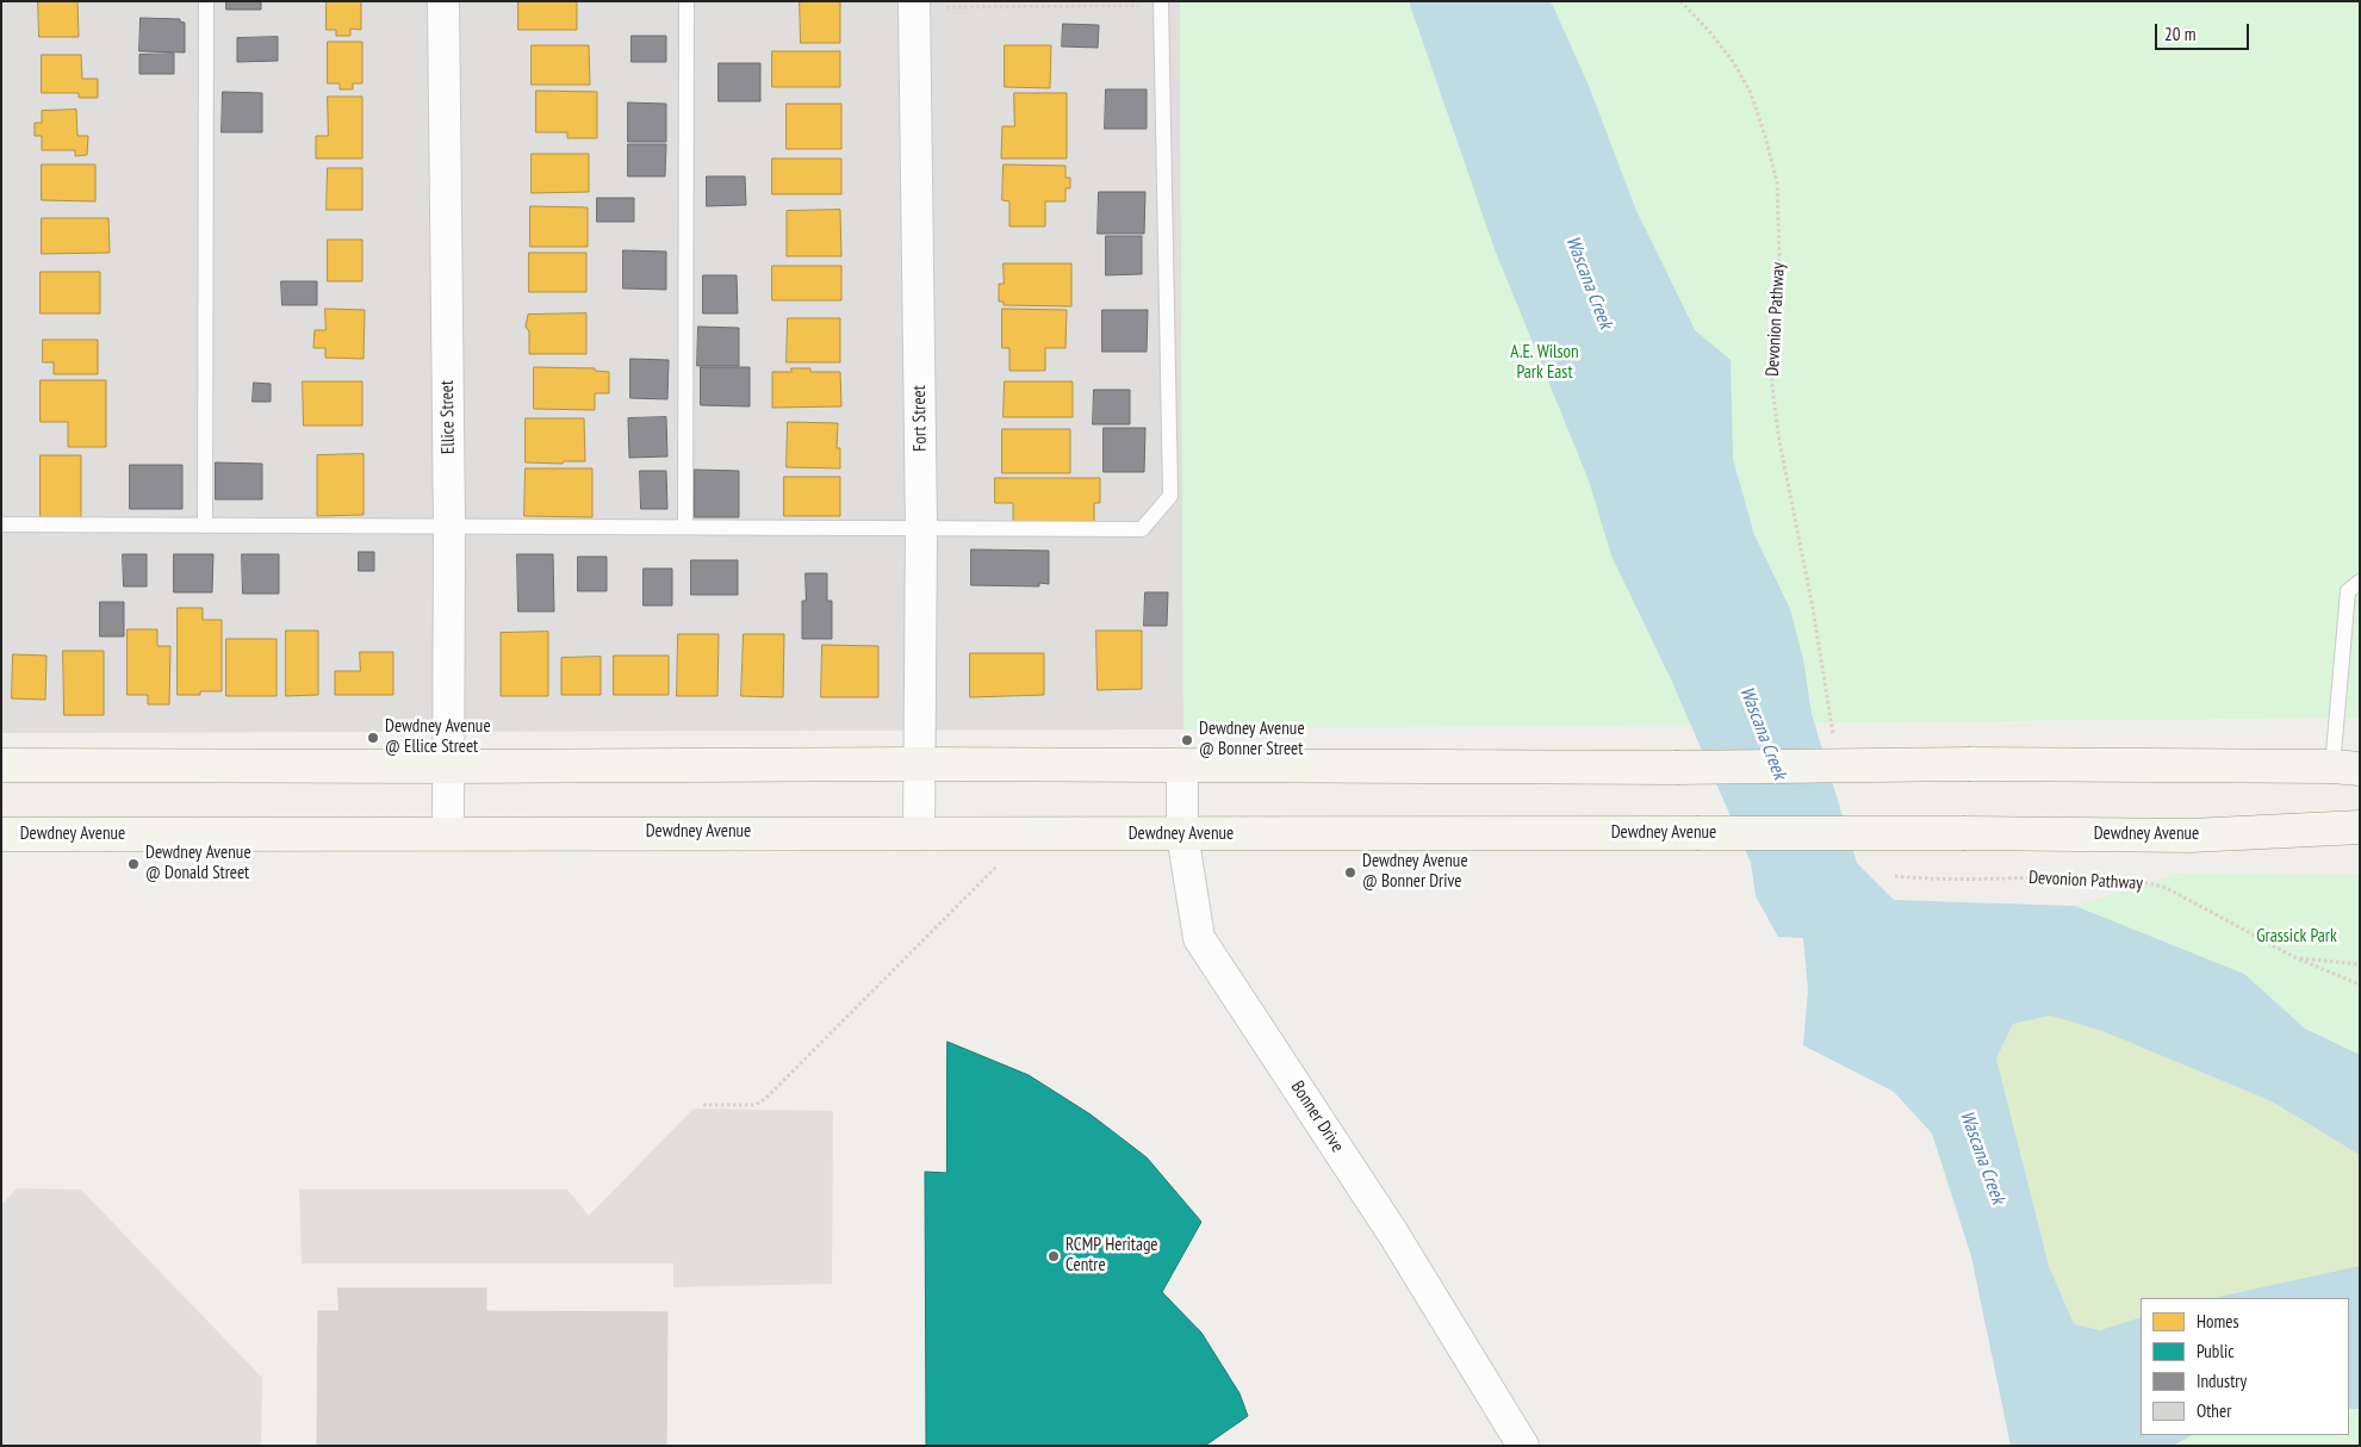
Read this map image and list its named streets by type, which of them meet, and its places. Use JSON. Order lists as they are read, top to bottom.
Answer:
{
  "streets": {
    "main road": ["Dewdney Avenue"],
    "street": ["Ellice Street", "Fort Street", "Bonner Drive"],
    "path": ["Devonion Pathway"]
  },
  "crossings": [
    ["Ellice Street", "Dewdney Avenue"],
    ["Fort Street", "Dewdney Avenue"],
    ["Dewdney Avenue", "Bonner Drive"]
  ],
  "water": ["Wascana Creek"],
  "parks": ["A.E. Wilson Park East", "Grassick Park"],
  "places": [
    "Dewdney Avenue @ Ellice Street",
    "Dewdney Avenue @ Bonner Street",
    "Dewdney Avenue @ Donald Street",
    "Dewdney Avenue @ Bonner Drive",
    "RCMP Heritage Centre"
  ],
  "legend": [
    "Homes",
    "Public",
    "Industry",
    "Other"
  ],
  "scale_bar": "20 m"
}
